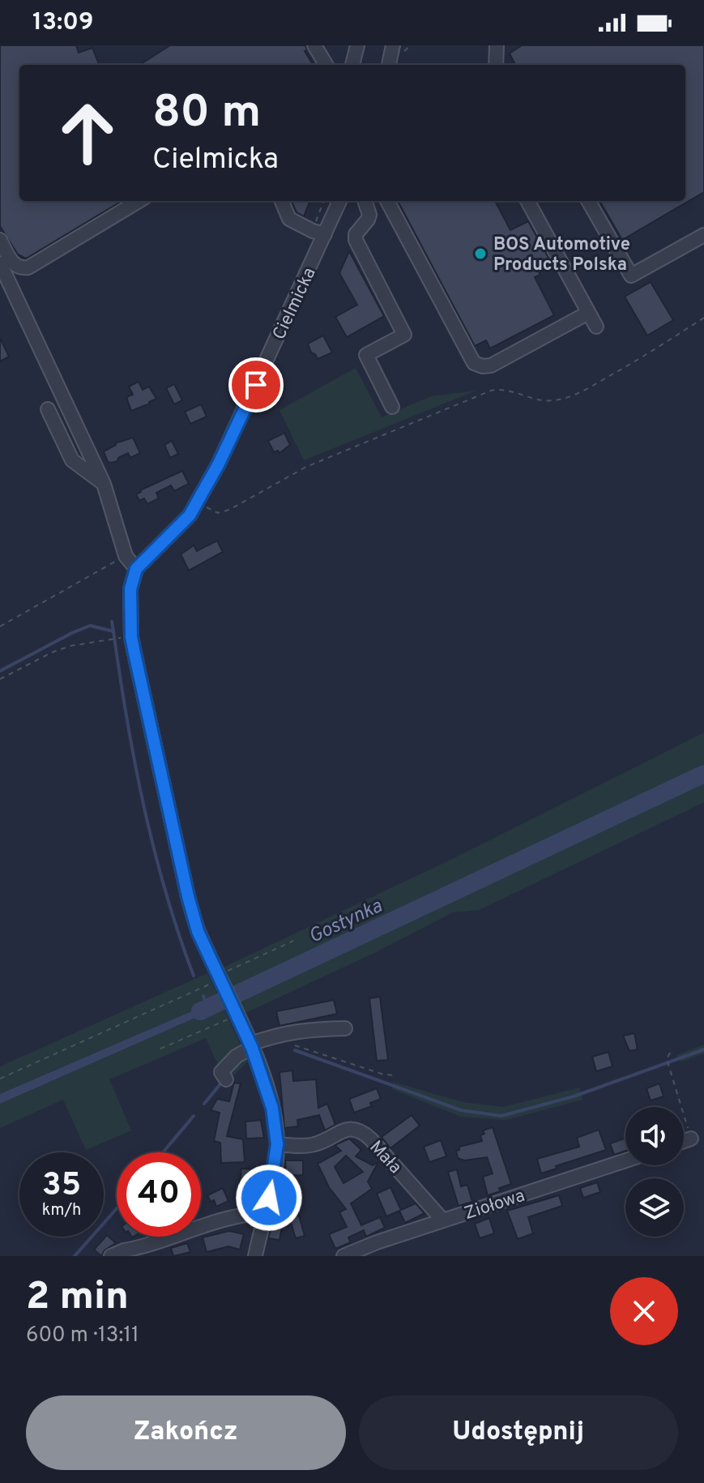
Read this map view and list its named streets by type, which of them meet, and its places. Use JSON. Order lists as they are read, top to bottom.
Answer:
{
  "streets": {
    "street": ["Cielmicka", "Mała", "Ziołowa"]
  },
  "crossings": [
    ["Mała", "Ziołowa"]
  ],
  "water": ["Gostynka"],
  "places": ["BOS Automotive Products Polska"],
  "page": {
    "status": "13:09",
    "turn": ["80 m", "Cielmicka"],
    "speed": "35 km/h",
    "limit": "40",
    "heading": ["2 min", "600 m · 13:11"],
    "buttons": ["Zakończ", "Udostępnij"]
  }
}
